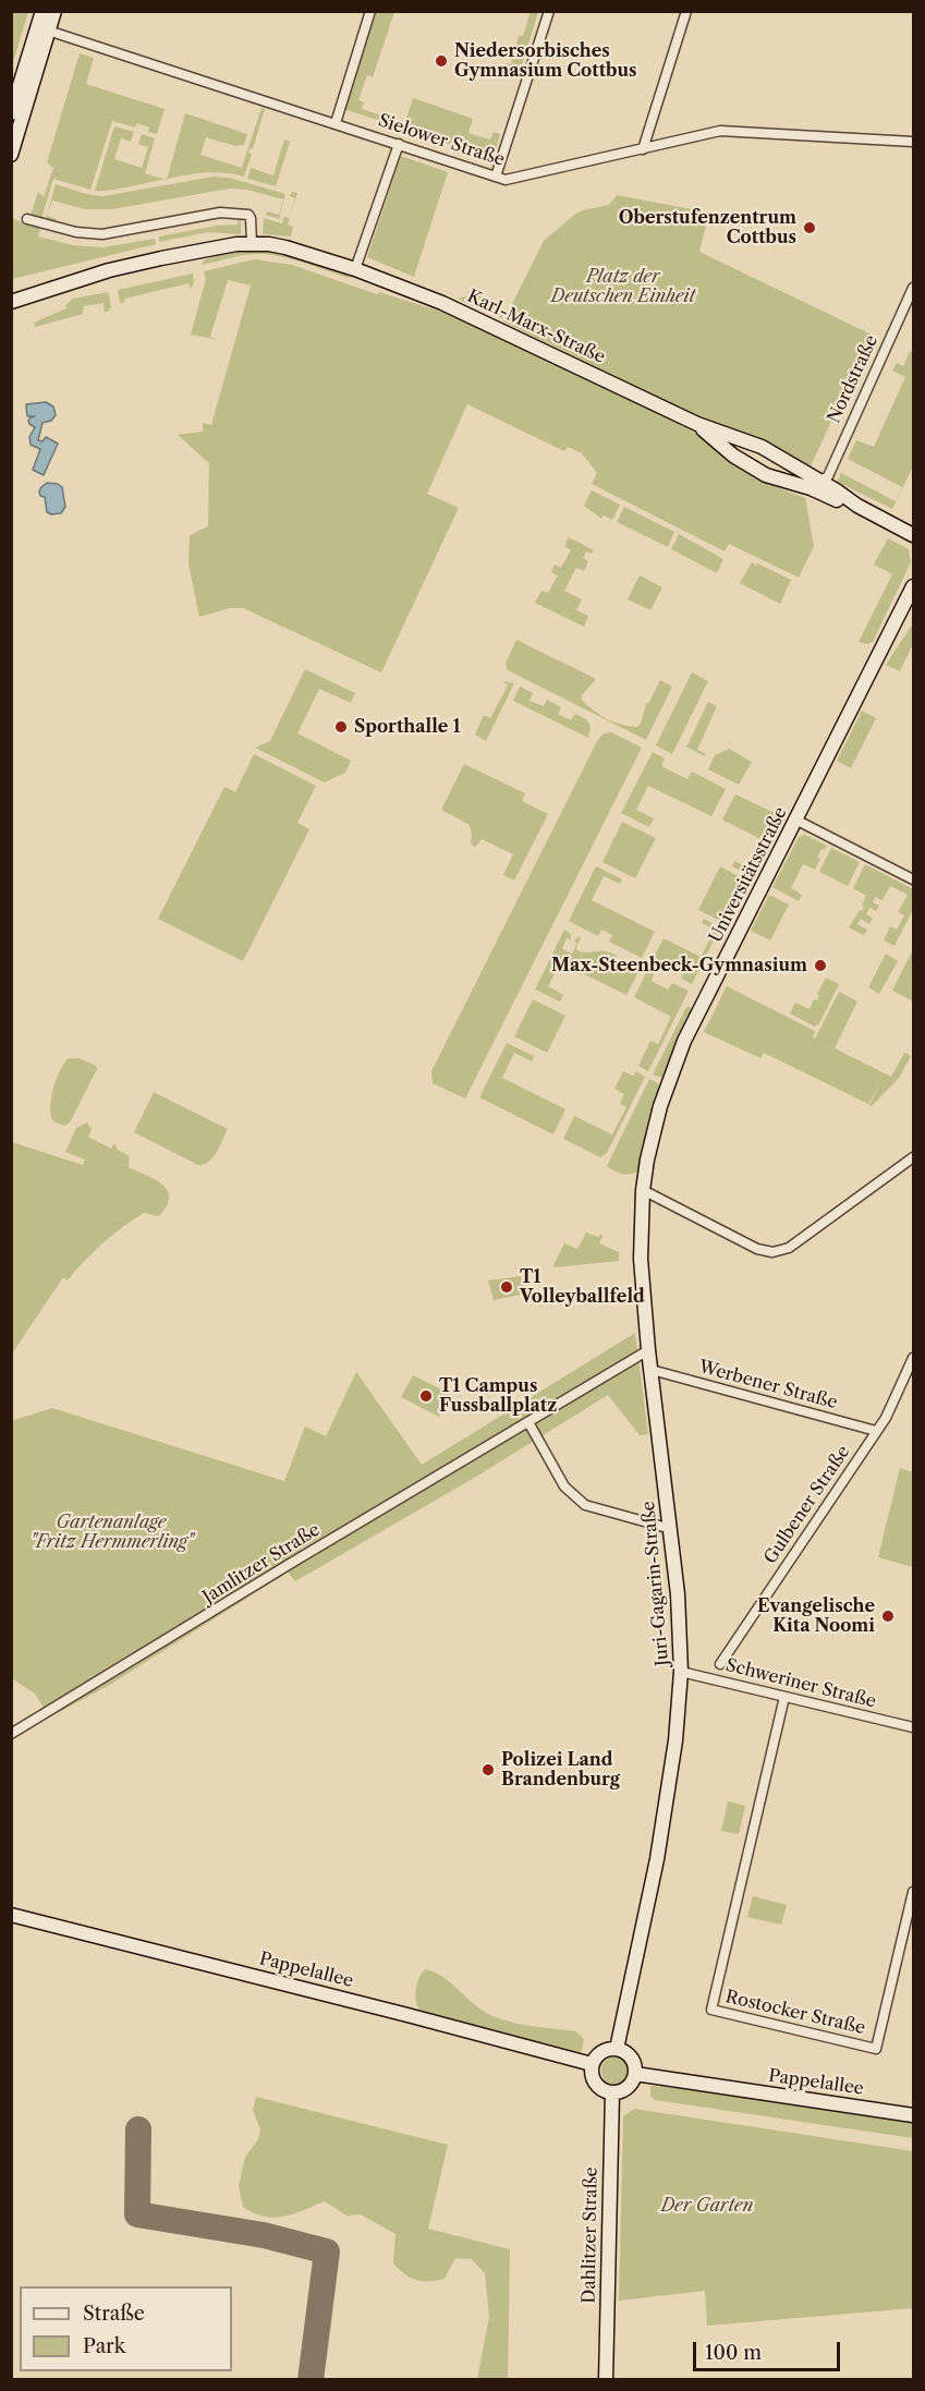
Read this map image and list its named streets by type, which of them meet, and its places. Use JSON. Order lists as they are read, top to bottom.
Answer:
{
  "streets": {
    "street": [
      "Sielower Straße",
      "Karl-Marx-Straße",
      "Nordstraße",
      "Universitätsstraße",
      "Werbener Straße",
      "Gulbener Straße",
      "Jamlitzer Straße",
      "Juri-Gagarin-Straße",
      "Schweriner Straße",
      "Pappelallee",
      "Rostocker Straße",
      "Dahlitzer Straße"
    ]
  },
  "crossings": [
    ["Karl-Marx-Straße", "Nordstraße"],
    ["Universitätsstraße", "Juri-Gagarin-Straße"],
    ["Werbener Straße", "Gulbener Straße"],
    ["Werbener Straße", "Juri-Gagarin-Straße"],
    ["Jamlitzer Straße", "Juri-Gagarin-Straße"],
    ["Juri-Gagarin-Straße", "Schweriner Straße"],
    ["Juri-Gagarin-Straße", "Pappelallee"],
    ["Juri-Gagarin-Straße", "Dahlitzer Straße"],
    ["Schweriner Straße", "Rostocker Straße"],
    ["Pappelallee", "Dahlitzer Straße"]
  ],
  "parks": ["Platz der Deutschen Einheit", "Gartenanlage \"Fritz Hermmerling\"", "Der Garten"],
  "places": [
    "Niedersorbisches Gymnasium Cottbus",
    "Oberstufenzentrum Cottbus",
    "Sporthalle 1",
    "Max-Steenbeck-Gymnasium",
    "T1 Volleyballfeld",
    "T1 Campus Fussballplatz",
    "Evangelische Kita Noomi",
    "Polizei Land Brandenburg"
  ],
  "legend": ["Straße", "Park"],
  "scale_bar": "100 m"
}
